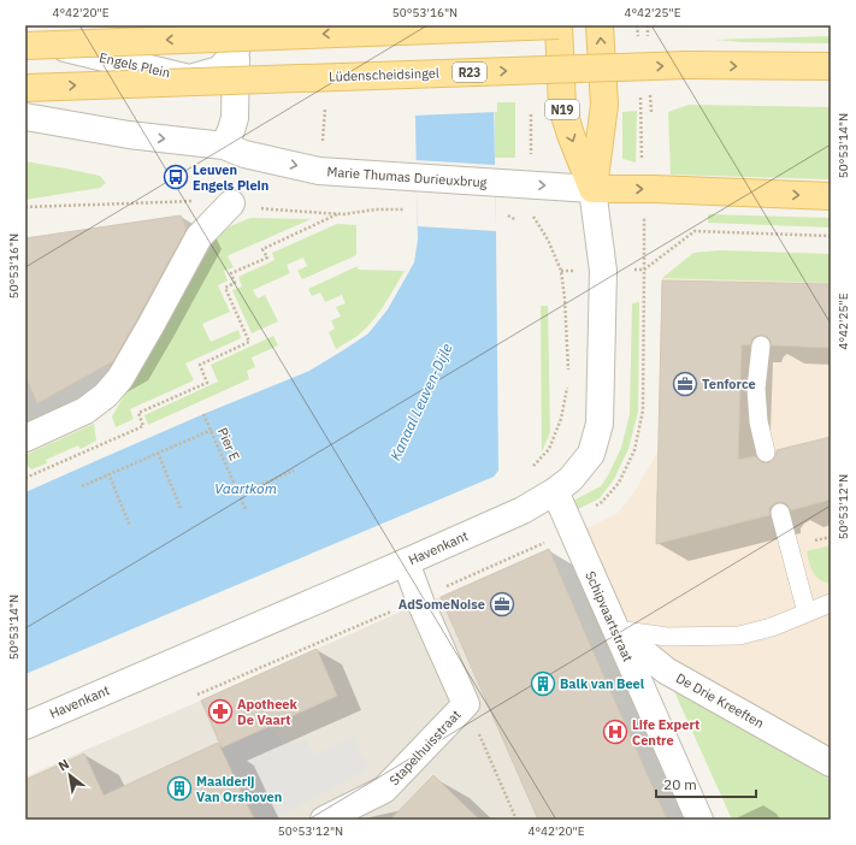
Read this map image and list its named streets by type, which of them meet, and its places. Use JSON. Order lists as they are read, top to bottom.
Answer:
{
  "streets": {
    "main road": ["R23", "Lüdenscheidsingel", "N19"],
    "street": [
      "Engels Plein",
      "Marie Thumas Durieuxbrug",
      "Havenkant",
      "Schipvaartstraat",
      "De Drie Kreeften",
      "Stapelhuisstraat"
    ],
    "path": ["Pier E"]
  },
  "crossings": [
    ["N19", "Marie Thumas Durieuxbrug"],
    ["N19", "Havenkant"],
    ["Marie Thumas Durieuxbrug", "Havenkant"],
    ["Havenkant", "Schipvaartstraat"],
    ["Havenkant", "Stapelhuisstraat"],
    ["Schipvaartstraat", "De Drie Kreeften"]
  ],
  "one_way": ["Marie Thumas Durieuxbrug"],
  "water": ["Kanaal Leuven-Dijle", "Vaartkom"],
  "places": {
    "bus stop": ["Leuven Engels Plein"],
    "office": ["Tenforce", "AdSomeNoise"],
    "building": ["Balk van Beel", "Maalderij Van Orshoven"],
    "pharmacy": ["Apotheek De Vaart"],
    "hospital": ["Life Expert Centre"]
  },
  "scale_bar": "20 m",
  "north": "top left",
  "coordinates": [
    "4°42'20\"E",
    "50°53'16\"N",
    "4°42'25\"E",
    "50°53'14\"N",
    "50°53'12\"N"
  ]
}
